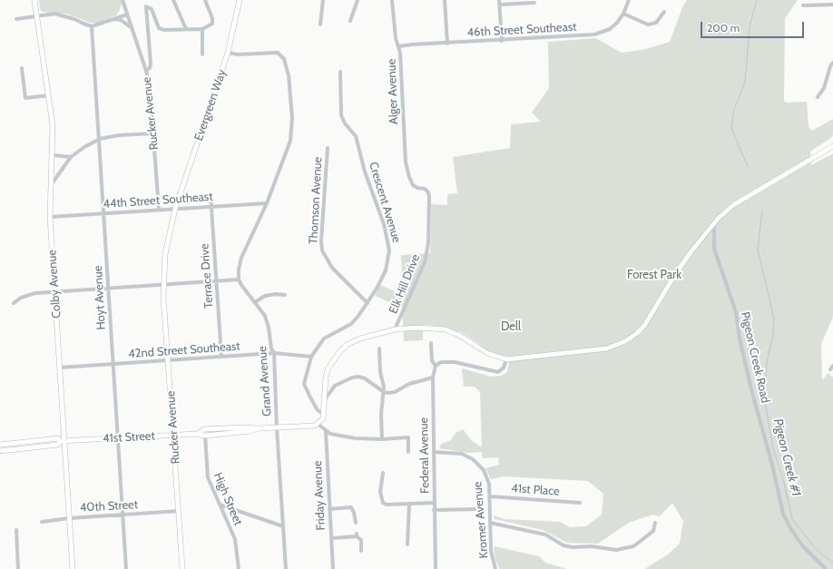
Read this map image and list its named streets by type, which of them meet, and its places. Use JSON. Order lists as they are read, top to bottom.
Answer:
{
  "streets": {
    "main road": [
      "Evergreen Way",
      "Rucker Avenue",
      "Colby Avenue",
      "41st Street"
    ],
    "street": [
      "46th Street Southeast",
      "Alger Avenue",
      "44th Street Southeast",
      "Thomson Avenue",
      "Crescent Avenue",
      "Terrace Drive",
      "Elk Hill Drive",
      "Hoyt Avenue",
      "42nd Street Southeast",
      "Pigeon Creek Road",
      "Grand Avenue",
      "Federal Avenue",
      "41st Place",
      "Friday Avenue",
      "High Street",
      "40th Street",
      "Kromer Avenue"
    ]
  },
  "crossings": [
    ["46th Street Southeast", "Alger Avenue"],
    ["Alger Avenue", "Elk Hill Drive"],
    ["Evergreen Way", "Rucker Avenue"],
    ["Evergreen Way", "44th Street Southeast"],
    ["Rucker Avenue", "44th Street Southeast"],
    ["Rucker Avenue", "42nd Street Southeast"],
    ["Rucker Avenue", "41st Street"],
    ["Rucker Avenue", "40th Street"],
    ["44th Street Southeast", "Terrace Drive"],
    ["44th Street Southeast", "Colby Avenue"],
    ["44th Street Southeast", "Hoyt Avenue"],
    ["Thomson Avenue", "Crescent Avenue"],
    ["Crescent Avenue", "42nd Street Southeast"],
    ["Terrace Drive", "42nd Street Southeast"],
    ["Colby Avenue", "42nd Street Southeast"],
    ["Colby Avenue", "41st Street"],
    ["Colby Avenue", "40th Street"],
    ["Hoyt Avenue", "42nd Street Southeast"],
    ["Hoyt Avenue", "41st Street"],
    ["Hoyt Avenue", "40th Street"],
    ["42nd Street Southeast", "Grand Avenue"],
    ["Grand Avenue", "41st Street"],
    ["41st Street", "High Street"],
    ["Federal Avenue", "Kromer Avenue"],
    ["41st Place", "Kromer Avenue"]
  ],
  "water": ["Pigeon Creek #1"],
  "parks": ["Forest Park", "Dell"],
  "scale_bar": "200 m"
}
